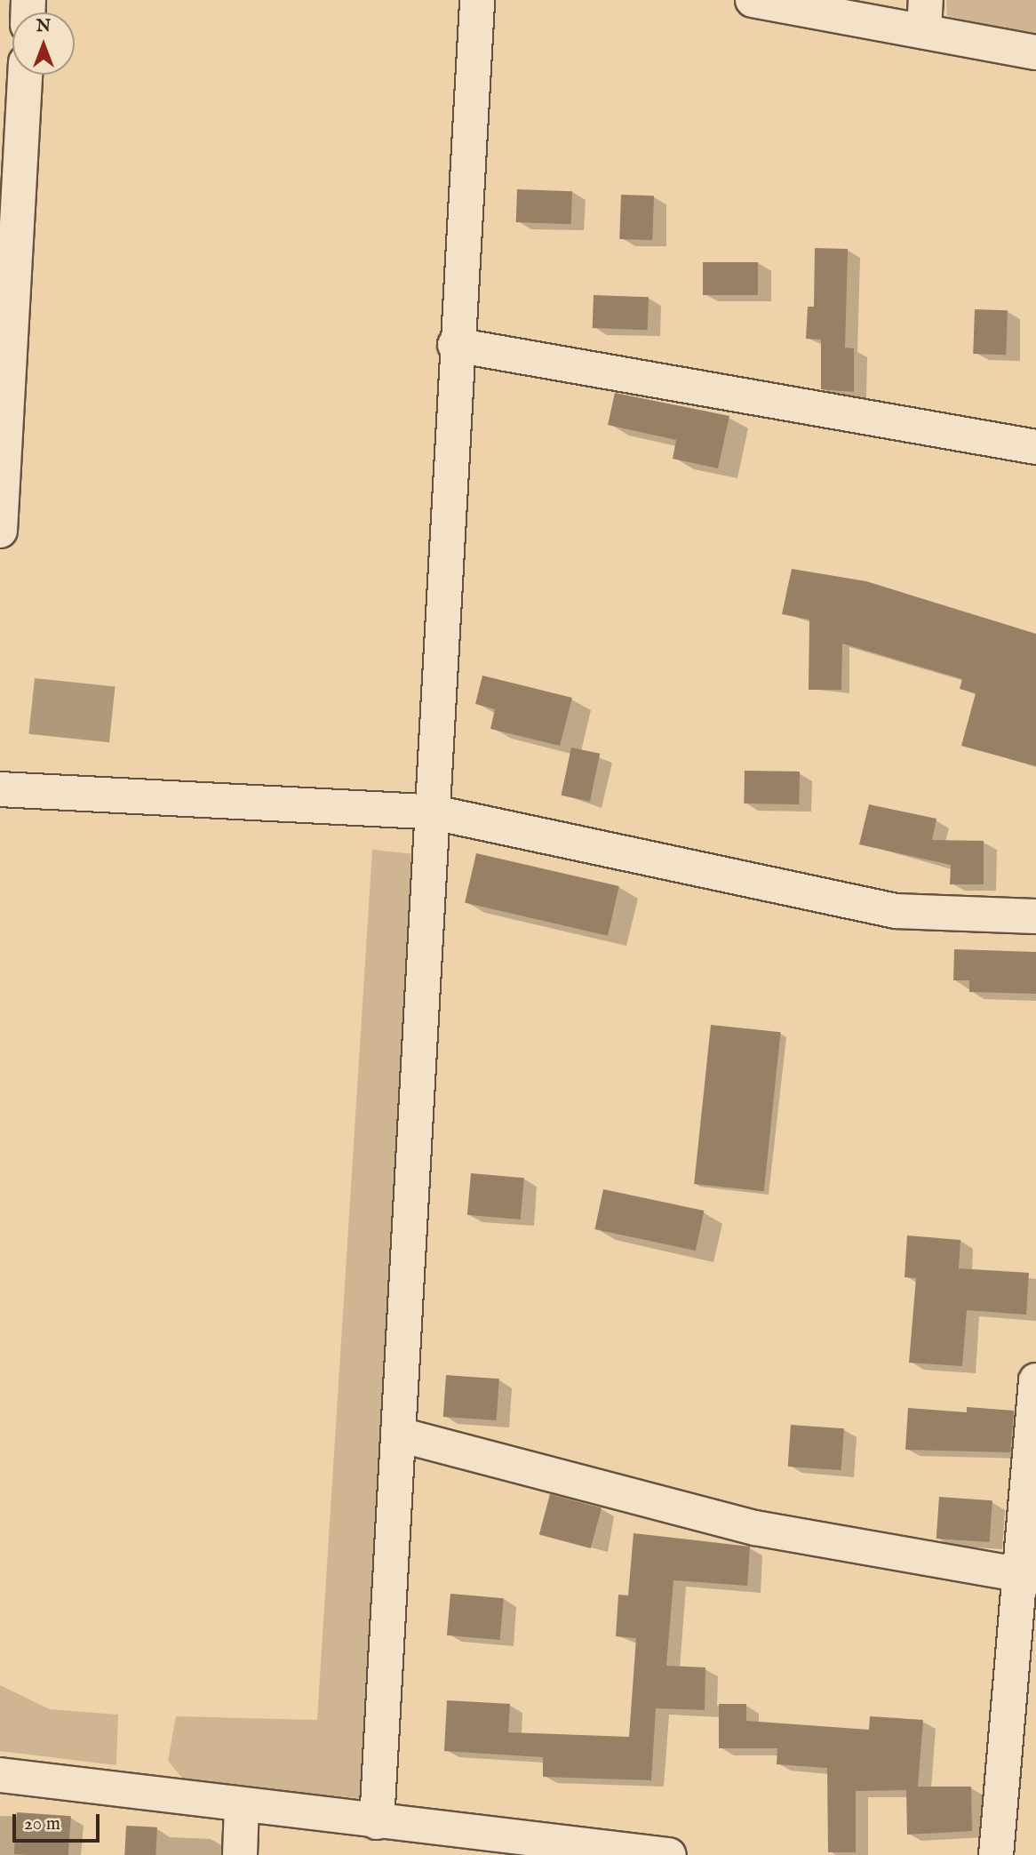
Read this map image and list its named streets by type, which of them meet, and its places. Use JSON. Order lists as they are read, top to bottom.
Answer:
{
  "scale_bar": "20 m",
  "north": "top"
}
